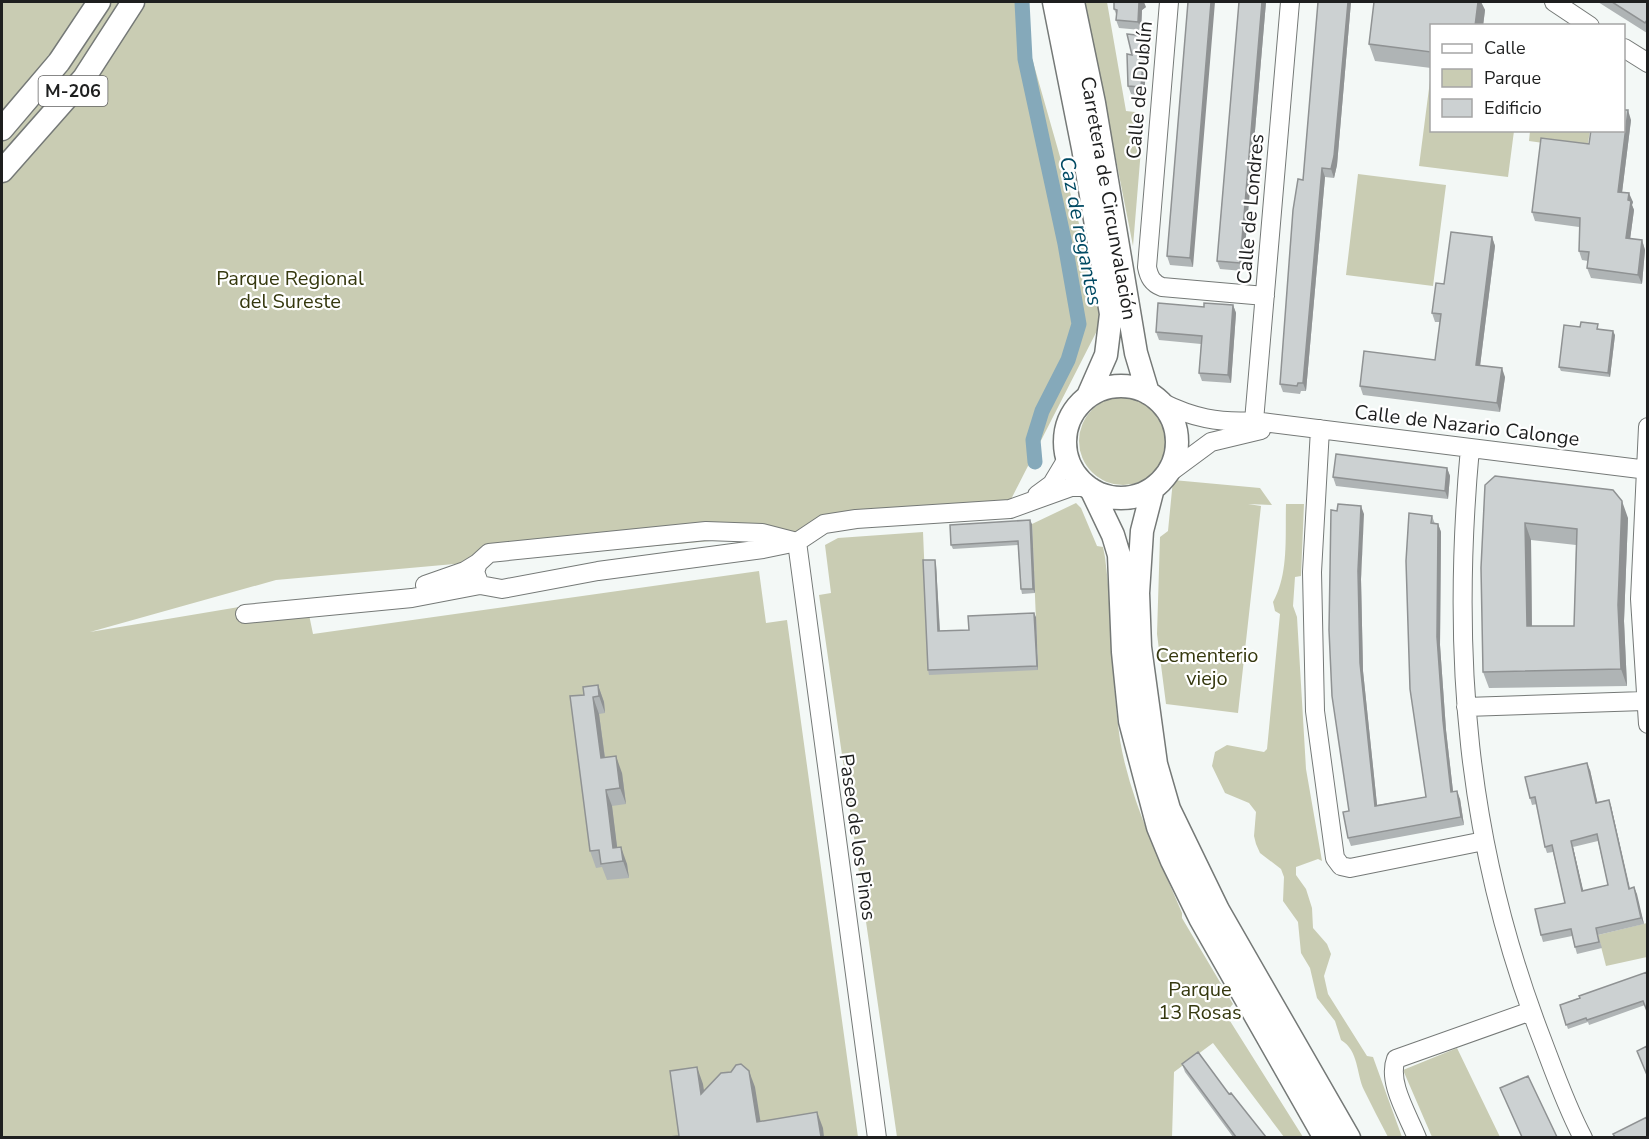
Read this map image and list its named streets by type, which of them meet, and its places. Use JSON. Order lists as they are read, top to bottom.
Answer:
{
  "streets": {
    "main road": ["M-206", "Carretera de Circunvalación"],
    "street": [
      "Calle de Dublín",
      "Calle de Londres",
      "Calle de Nazario Calonge",
      "Paseo de los Pinos"
    ]
  },
  "crossings": [
    ["Calle de Dublín", "Calle de Londres"],
    ["Carretera de Circunvalación", "Calle de Nazario Calonge"],
    ["Calle de Londres", "Calle de Nazario Calonge"]
  ],
  "water": ["Caz de regantes"],
  "parks": ["Parque Regional del Sureste", "Cementerio viejo", "Parque 13 Rosas"],
  "legend": ["Calle", "Parque", "Edificio"]
}
